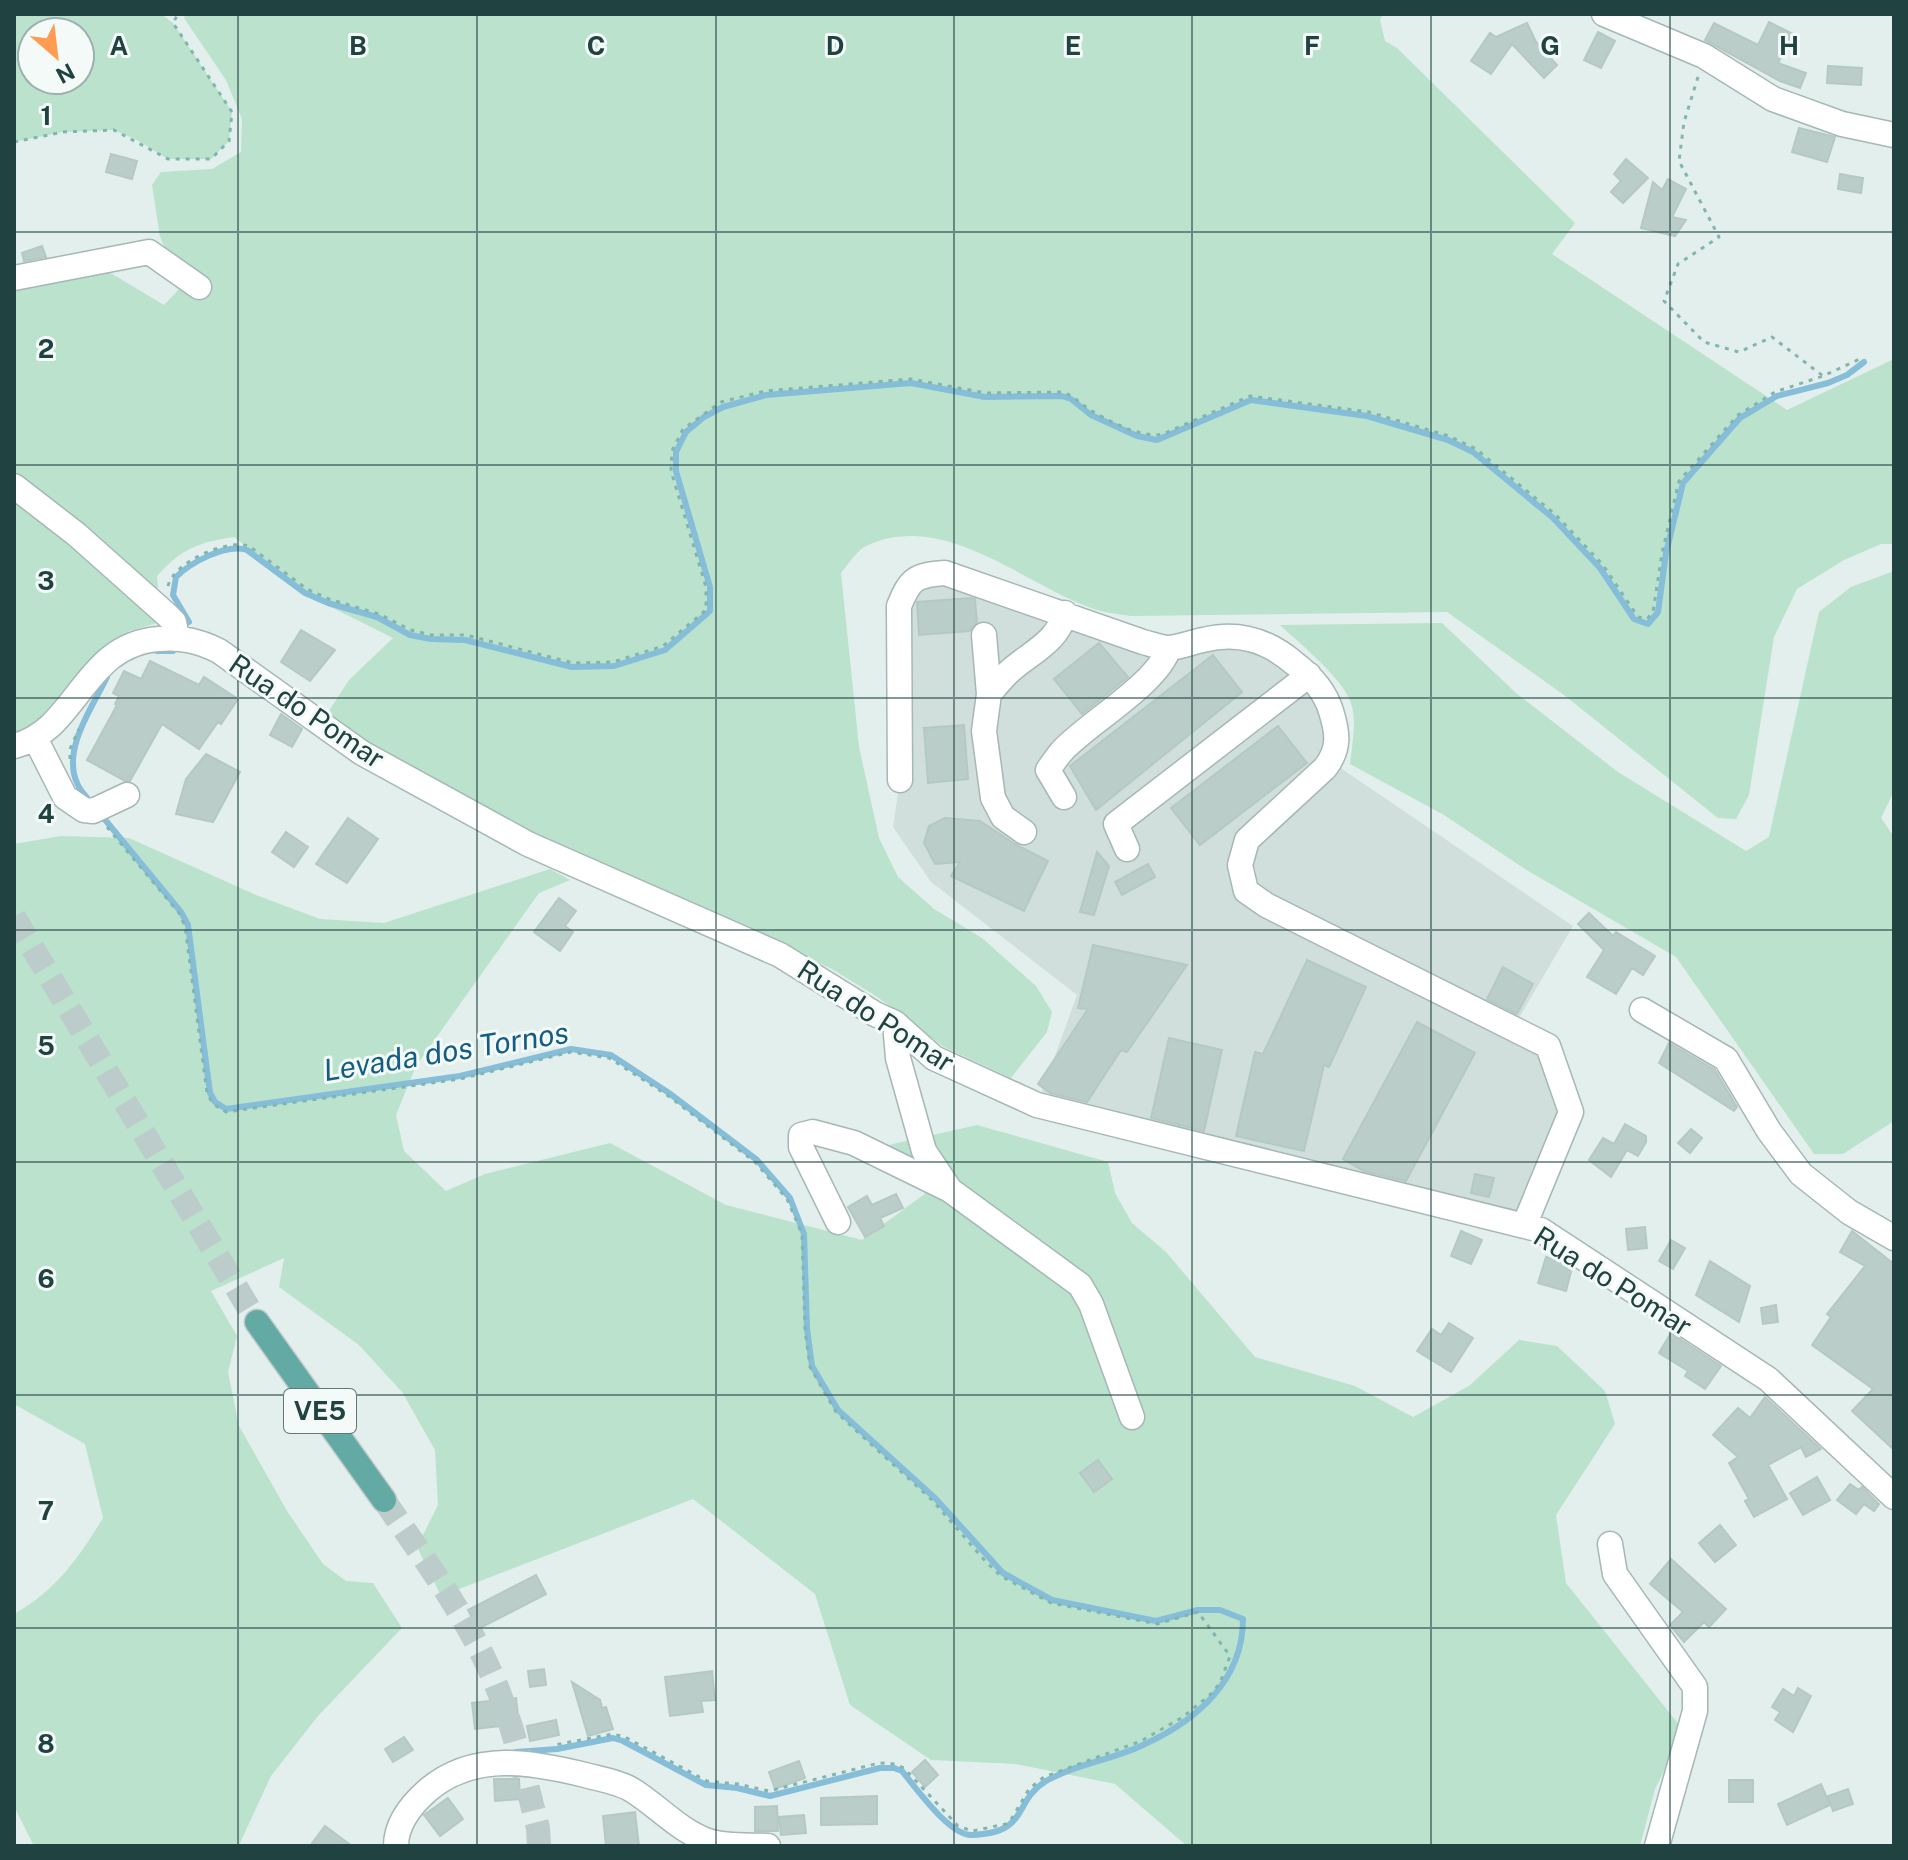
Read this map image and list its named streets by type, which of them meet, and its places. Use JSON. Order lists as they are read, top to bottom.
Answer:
{
  "streets": {
    "main road": ["VE5"],
    "street": ["Rua do Pomar"]
  },
  "water": ["Levada dos Tornos"],
  "north": "bottom right",
  "grid": {
    "columns": [
      "A",
      "B",
      "C",
      "D",
      "E",
      "F",
      "G",
      "H"
    ],
    "rows": [
      "1",
      "2",
      "3",
      "4",
      "5",
      "6",
      "7",
      "8"
    ]
  }
}
